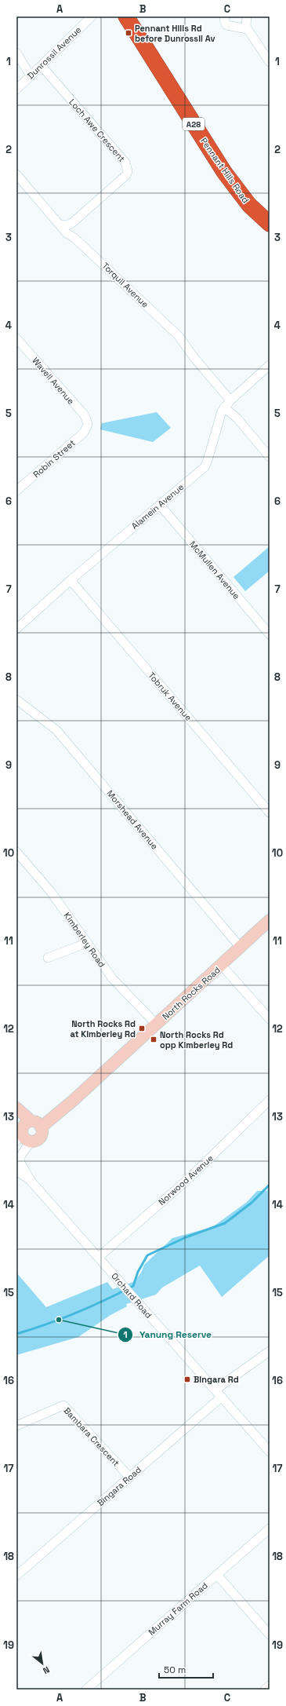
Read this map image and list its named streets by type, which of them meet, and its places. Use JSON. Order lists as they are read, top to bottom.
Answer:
{
  "streets": {
    "highway": ["A28", "Pennant Hills Road"],
    "street": [
      "Dunrossil Avenue",
      "Loch Awe Crescent",
      "Torquil Avenue",
      "Wavell Avenue",
      "Robin Street",
      "Alamein Avenue",
      "McMullen Avenue",
      "Tobruk Avenue",
      "Morshead Avenue",
      "Kimberley Road",
      "North Rocks Road",
      "Norwood Avenue",
      "Orchard Road",
      "Bambara Crescent",
      "Bingara Road",
      "Murray Farm Road"
    ]
  },
  "crossings": [
    ["Dunrossil Avenue", "Loch Awe Crescent"],
    ["Loch Awe Crescent", "Torquil Avenue"],
    ["Torquil Avenue", "Alamein Avenue"],
    ["Wavell Avenue", "Robin Street"],
    ["Alamein Avenue", "McMullen Avenue"],
    ["Alamein Avenue", "Tobruk Avenue"],
    ["Morshead Avenue", "North Rocks Road"],
    ["Kimberley Road", "North Rocks Road"],
    ["Norwood Avenue", "Orchard Road"],
    ["Orchard Road", "Bingara Road"],
    ["Bambara Crescent", "Bingara Road"]
  ],
  "places": {
    "transit": [
      "Pennant Hills Rd before Dunrossil Av",
      "North Rocks Rd at Kimberley Rd",
      "North Rocks Rd opp Kimberley Rd",
      "Bingara Rd"
    ],
    "other": ["Yanung Reserve"]
  },
  "scale_bar": "50 m",
  "north": "bottom right",
  "grid": {
    "columns": ["A", "B", "C"],
    "rows": [
      "1",
      "2",
      "3",
      "4",
      "5",
      "6",
      "7",
      "8",
      "9",
      "10",
      "11",
      "12",
      "13",
      "14",
      "15",
      "16",
      "17",
      "18",
      "19"
    ]
  }
}
